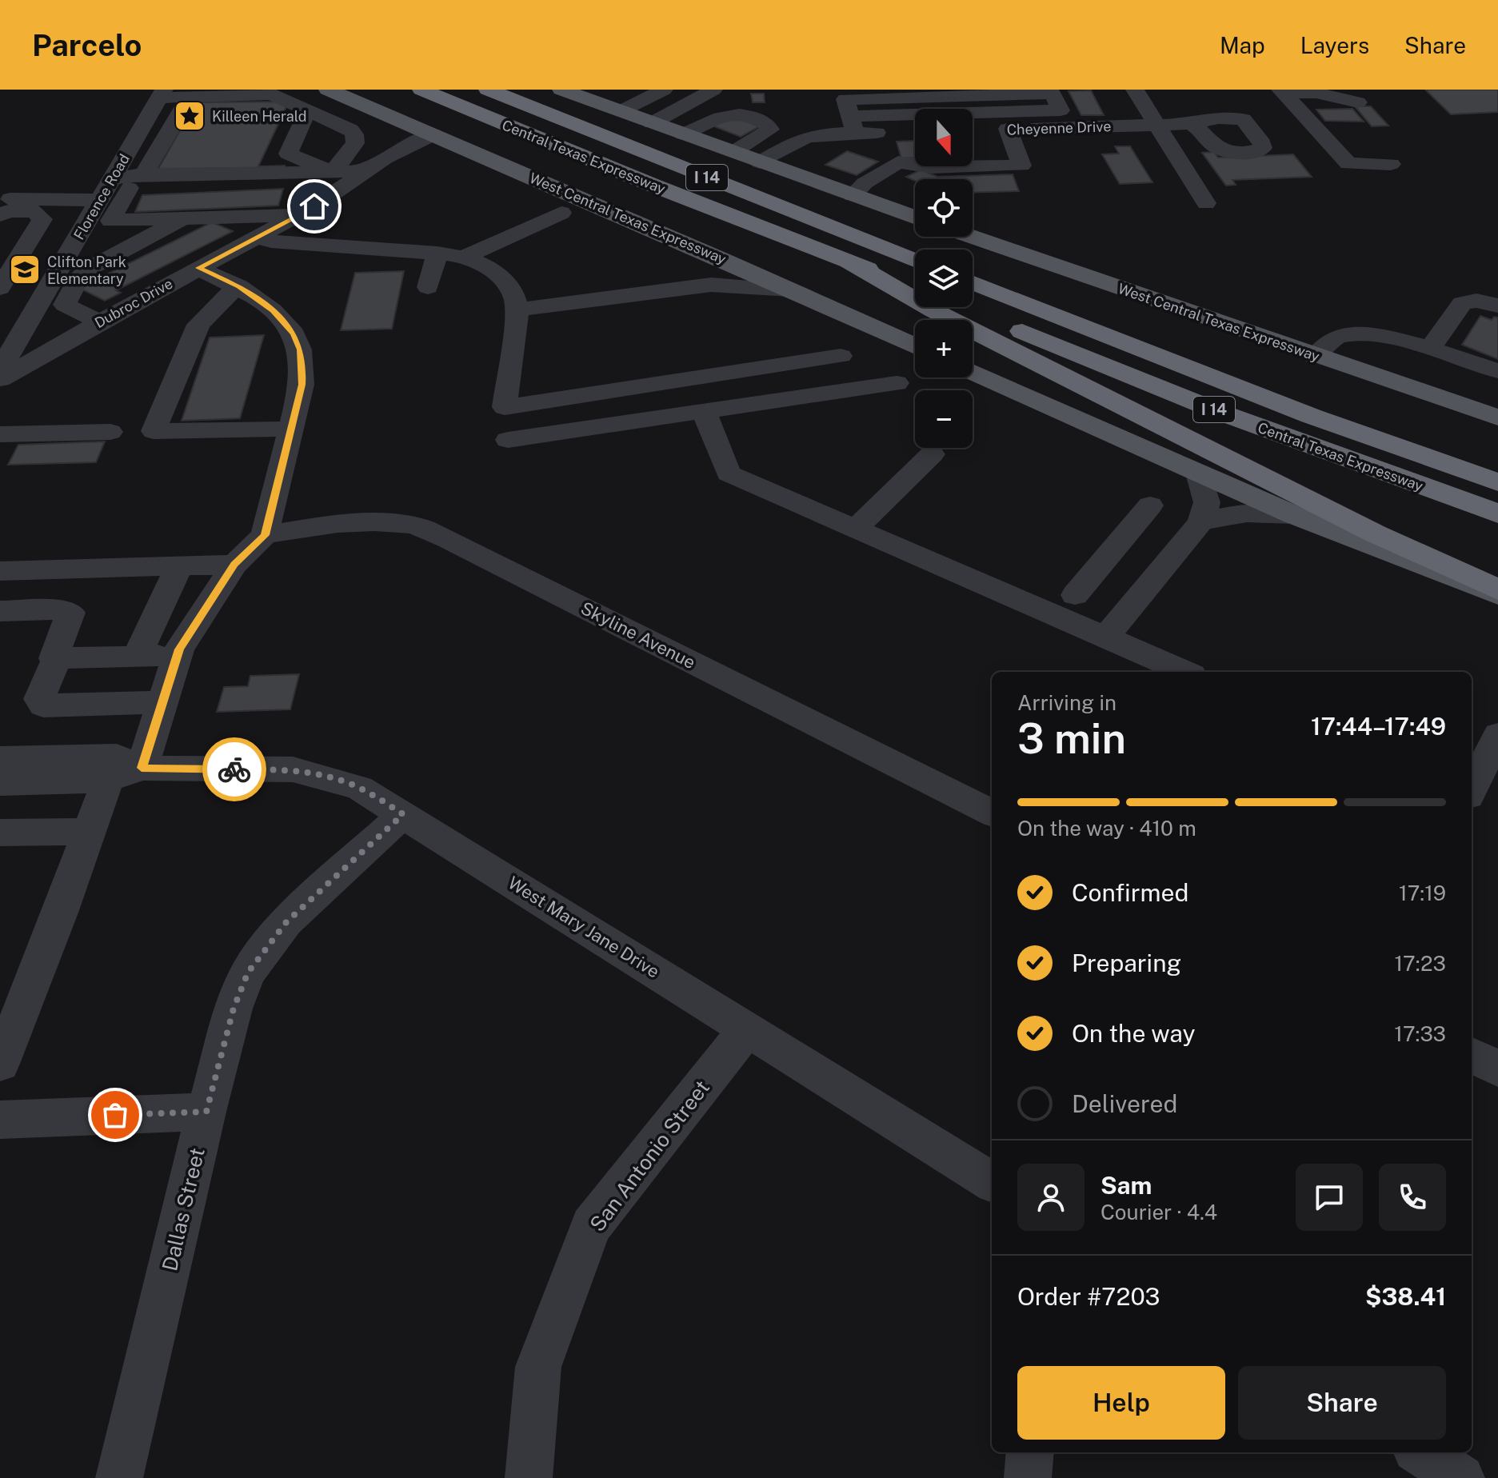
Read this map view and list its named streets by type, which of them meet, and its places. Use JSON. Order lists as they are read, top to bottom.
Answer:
{
  "streets": {
    "highway": ["Central Texas Expressway", "I 14"],
    "main road": ["West Central Texas Expressway"],
    "street": [
      "Cheyenne Drive",
      "Florence Road",
      "Dubroc Drive",
      "Skyline Avenue",
      "West Mary Jane Drive",
      "San Antonio Street",
      "Dallas Street"
    ]
  },
  "crossings": [
    ["West Central Texas Expressway", "Dubroc Drive"],
    ["West Mary Jane Drive", "San Antonio Street"],
    ["West Mary Jane Drive", "Dallas Street"]
  ],
  "places": {
    "place": ["Killeen Herald"],
    "school or university": ["Clifton Park Elementary"]
  },
  "north": "bottom",
  "page": {
    "header": "Parcelo",
    "nav": ["Map", "Layers", "Share"],
    "map_buttons": ["+", "−"],
    "heading": ["3 min", "Arriving in", "17:44–17:49"],
    "panel": [
      "Sam",
      "Courier · 4.4",
      "Order #7203",
      "$38.41"
    ],
    "bar": "On the way · 410 m",
    "list": [
      ["Confirmed", "17:19"],
      ["Preparing", "17:23"],
      ["On the way", "17:33"],
      "Delivered"
    ],
    "buttons": ["Help", "Share"]
  }
}
